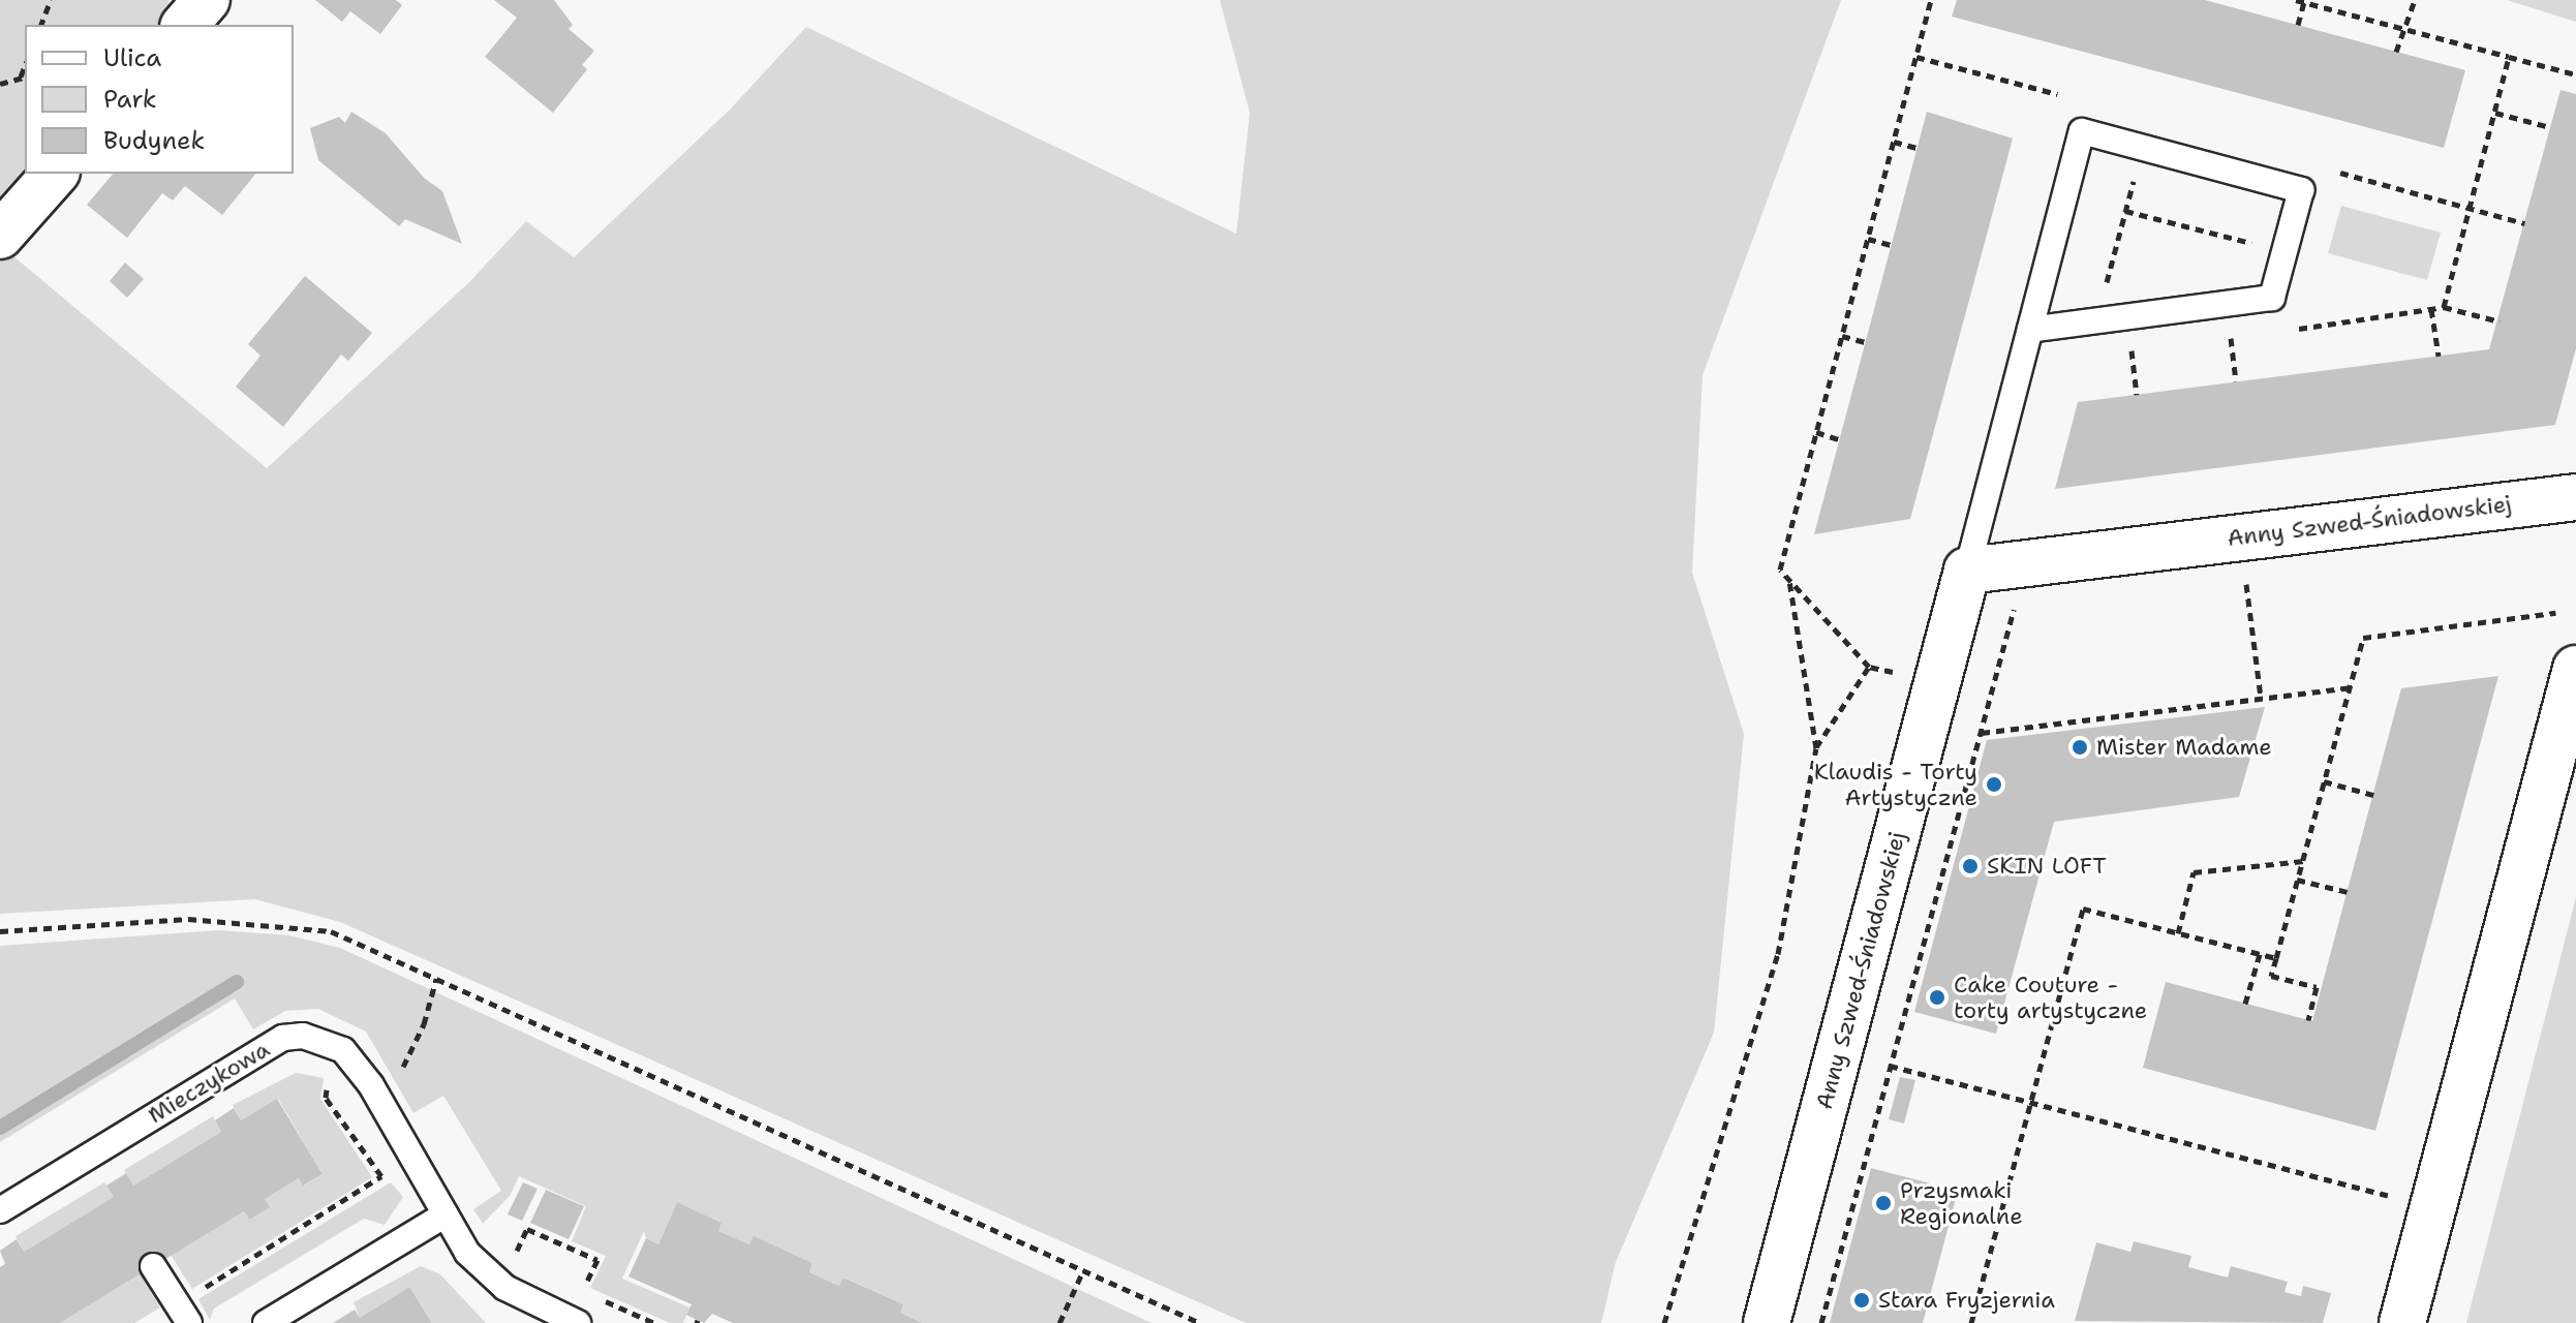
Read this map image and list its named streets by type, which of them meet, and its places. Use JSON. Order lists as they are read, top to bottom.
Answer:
{
  "streets": {
    "street": ["Anny Szwed-Śniadowskiej"],
    "lane": ["Mieczykowa"]
  },
  "places": [
    "Mister Madame",
    "Klaudis - Torty Artystyczne",
    "SKIN LOFT",
    "Cake Couture - torty artystyczne",
    "Przysmaki Regionalne",
    "Stara Fryzjernia"
  ],
  "legend": ["Ulica", "Park", "Budynek"]
}
